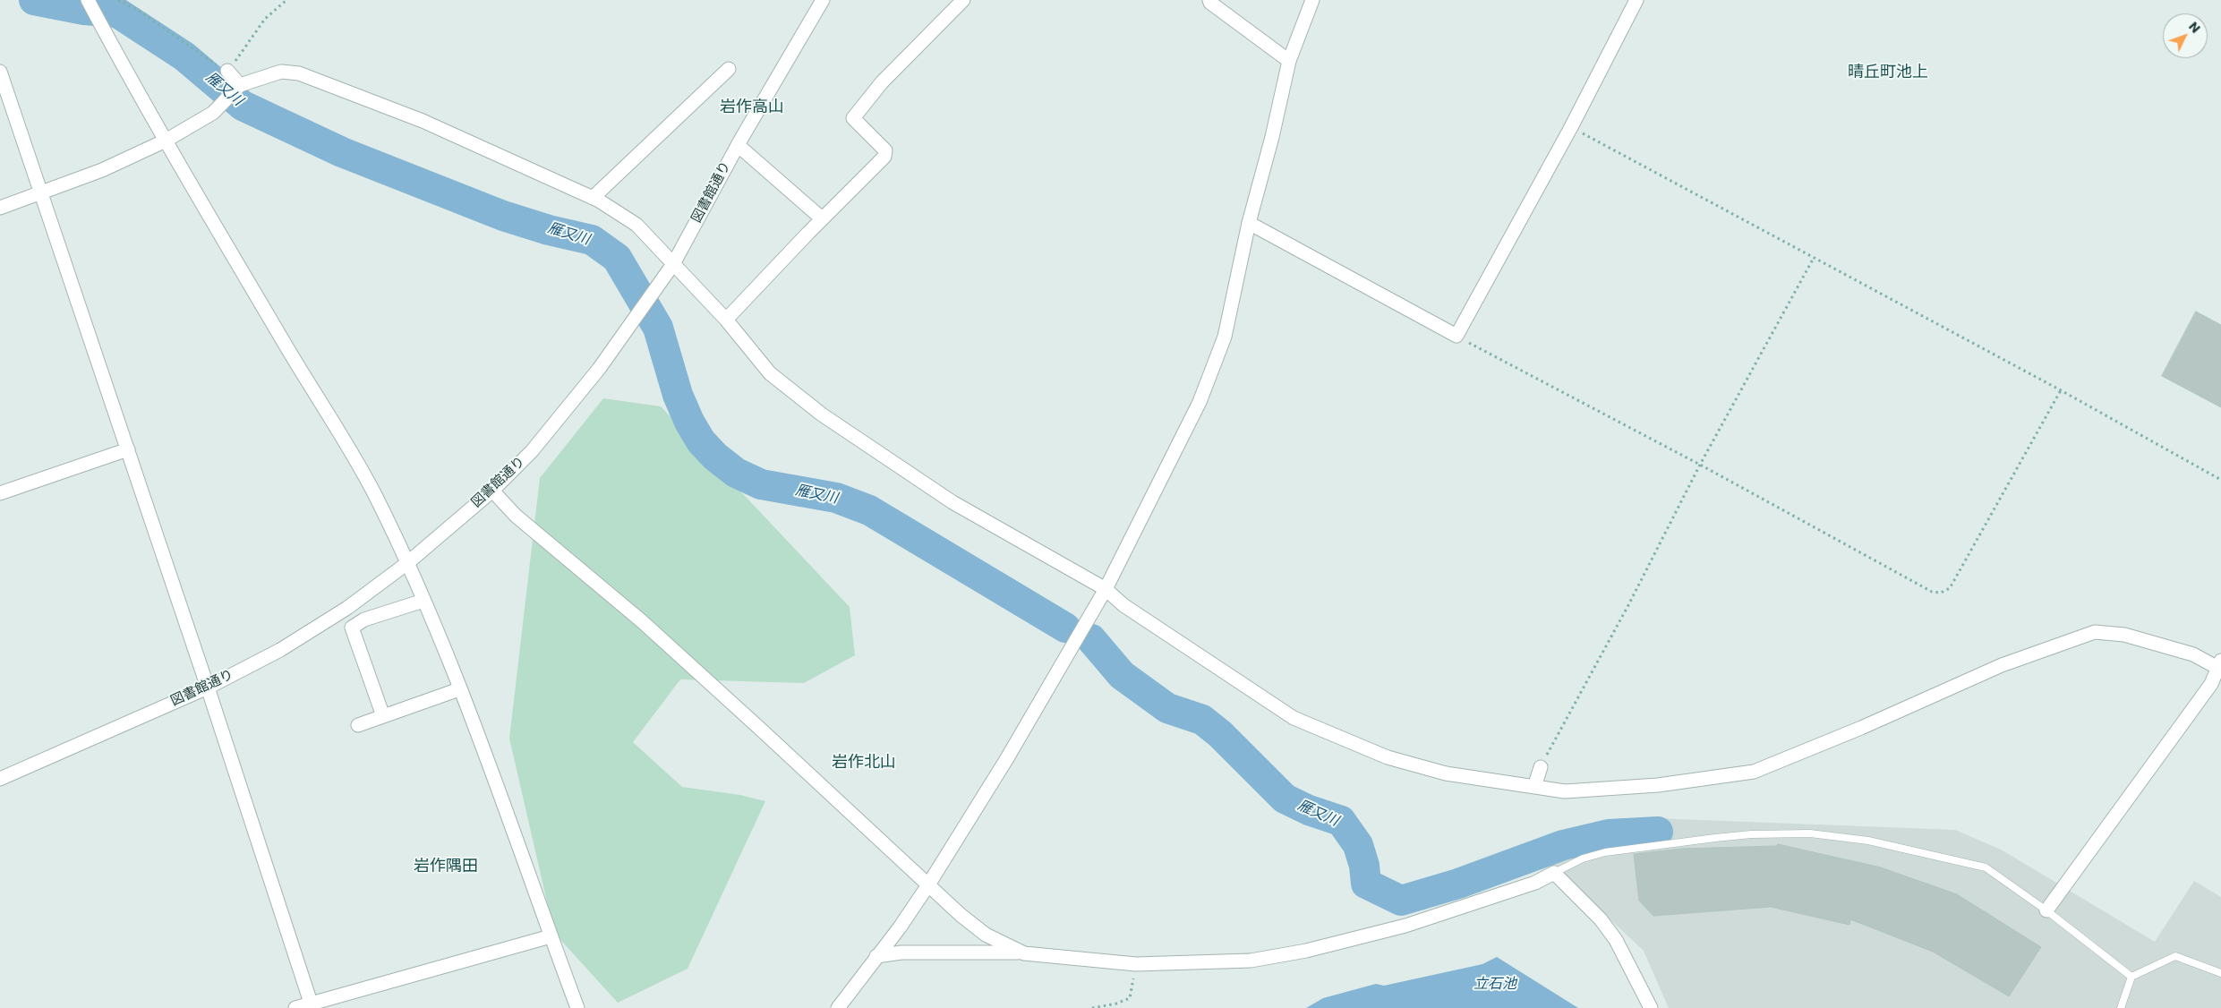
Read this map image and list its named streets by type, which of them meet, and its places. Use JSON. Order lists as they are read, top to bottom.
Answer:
{
  "streets": {
    "street": ["図書館通り"]
  },
  "districts": [
    "晴丘町池上",
    "岩作高山",
    "岩作北山",
    "岩作隅田"
  ],
  "water": ["雁又川", "立石池"],
  "north": "top right"
}
